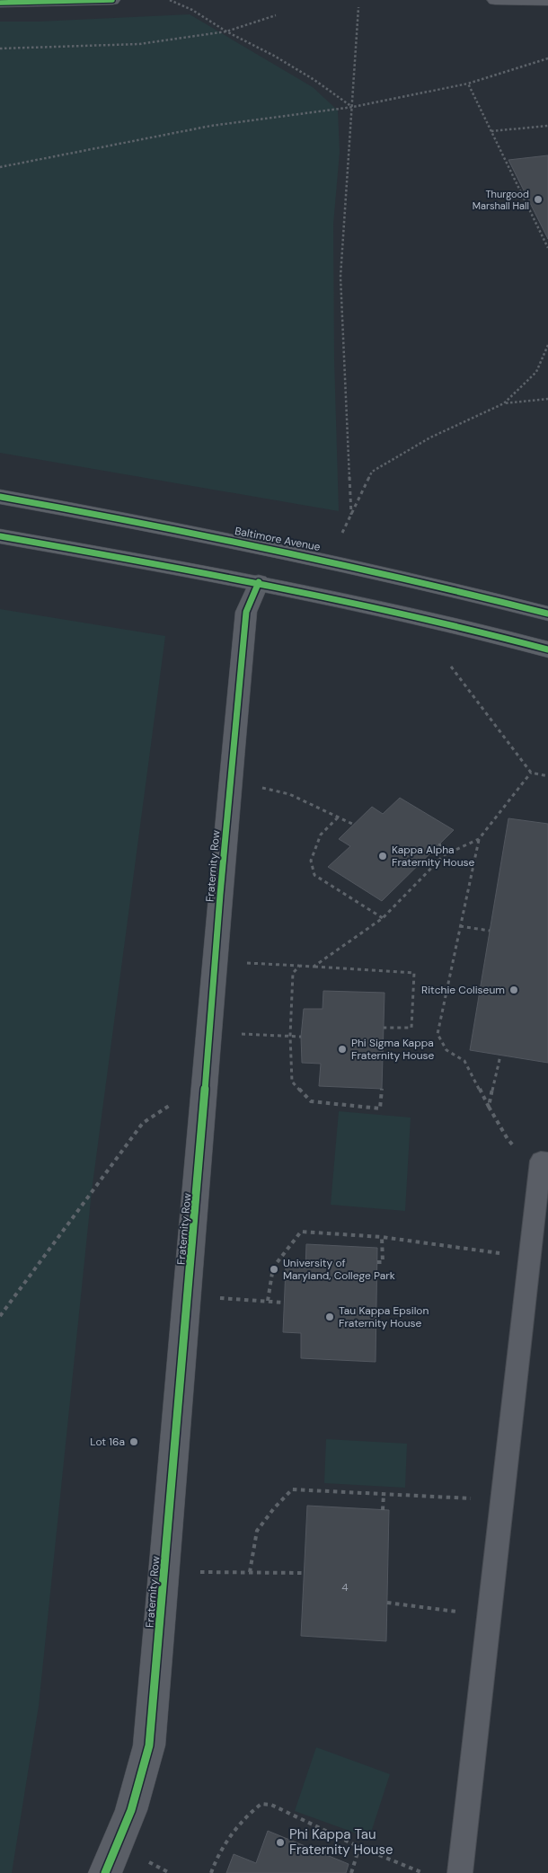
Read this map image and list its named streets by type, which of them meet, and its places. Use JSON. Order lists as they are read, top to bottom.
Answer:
{
  "streets": {
    "main road": ["Baltimore Avenue"],
    "street": ["Fraternity Row"]
  },
  "places": [
    "Thurgood Marshall Hall",
    "Kappa Alpha Fraternity House",
    "Ritchie Coliseum",
    "Phi Sigma Kappa Fraternity House",
    "University of Maryland, College Park",
    "Tau Kappa Epsilon Fraternity House",
    "Lot 16a",
    "Phi Kappa Tau Fraternity House"
  ],
  "house_numbers": ["4"]
}
